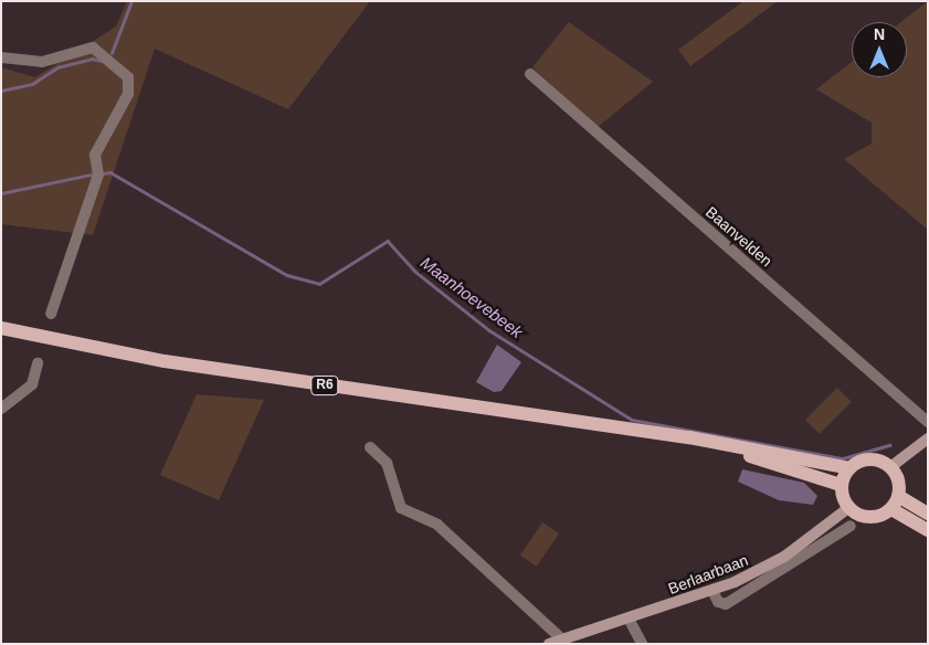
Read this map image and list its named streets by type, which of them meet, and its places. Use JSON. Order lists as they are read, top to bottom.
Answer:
{
  "streets": {
    "main road": ["R6"],
    "street": ["Baanvelden", "Berlaarbaan"]
  },
  "crossings": [
    ["R6", "Berlaarbaan"]
  ],
  "water": ["Maanhoevebeek"],
  "north": "top"
}
